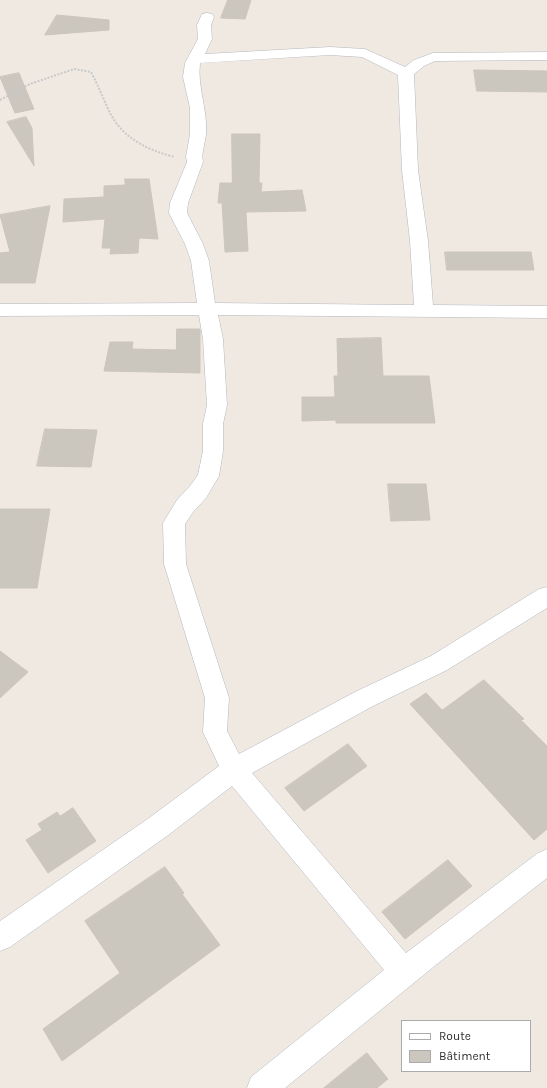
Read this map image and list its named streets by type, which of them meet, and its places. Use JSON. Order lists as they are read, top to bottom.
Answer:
{
  "legend": ["Route", "Bâtiment"]
}
